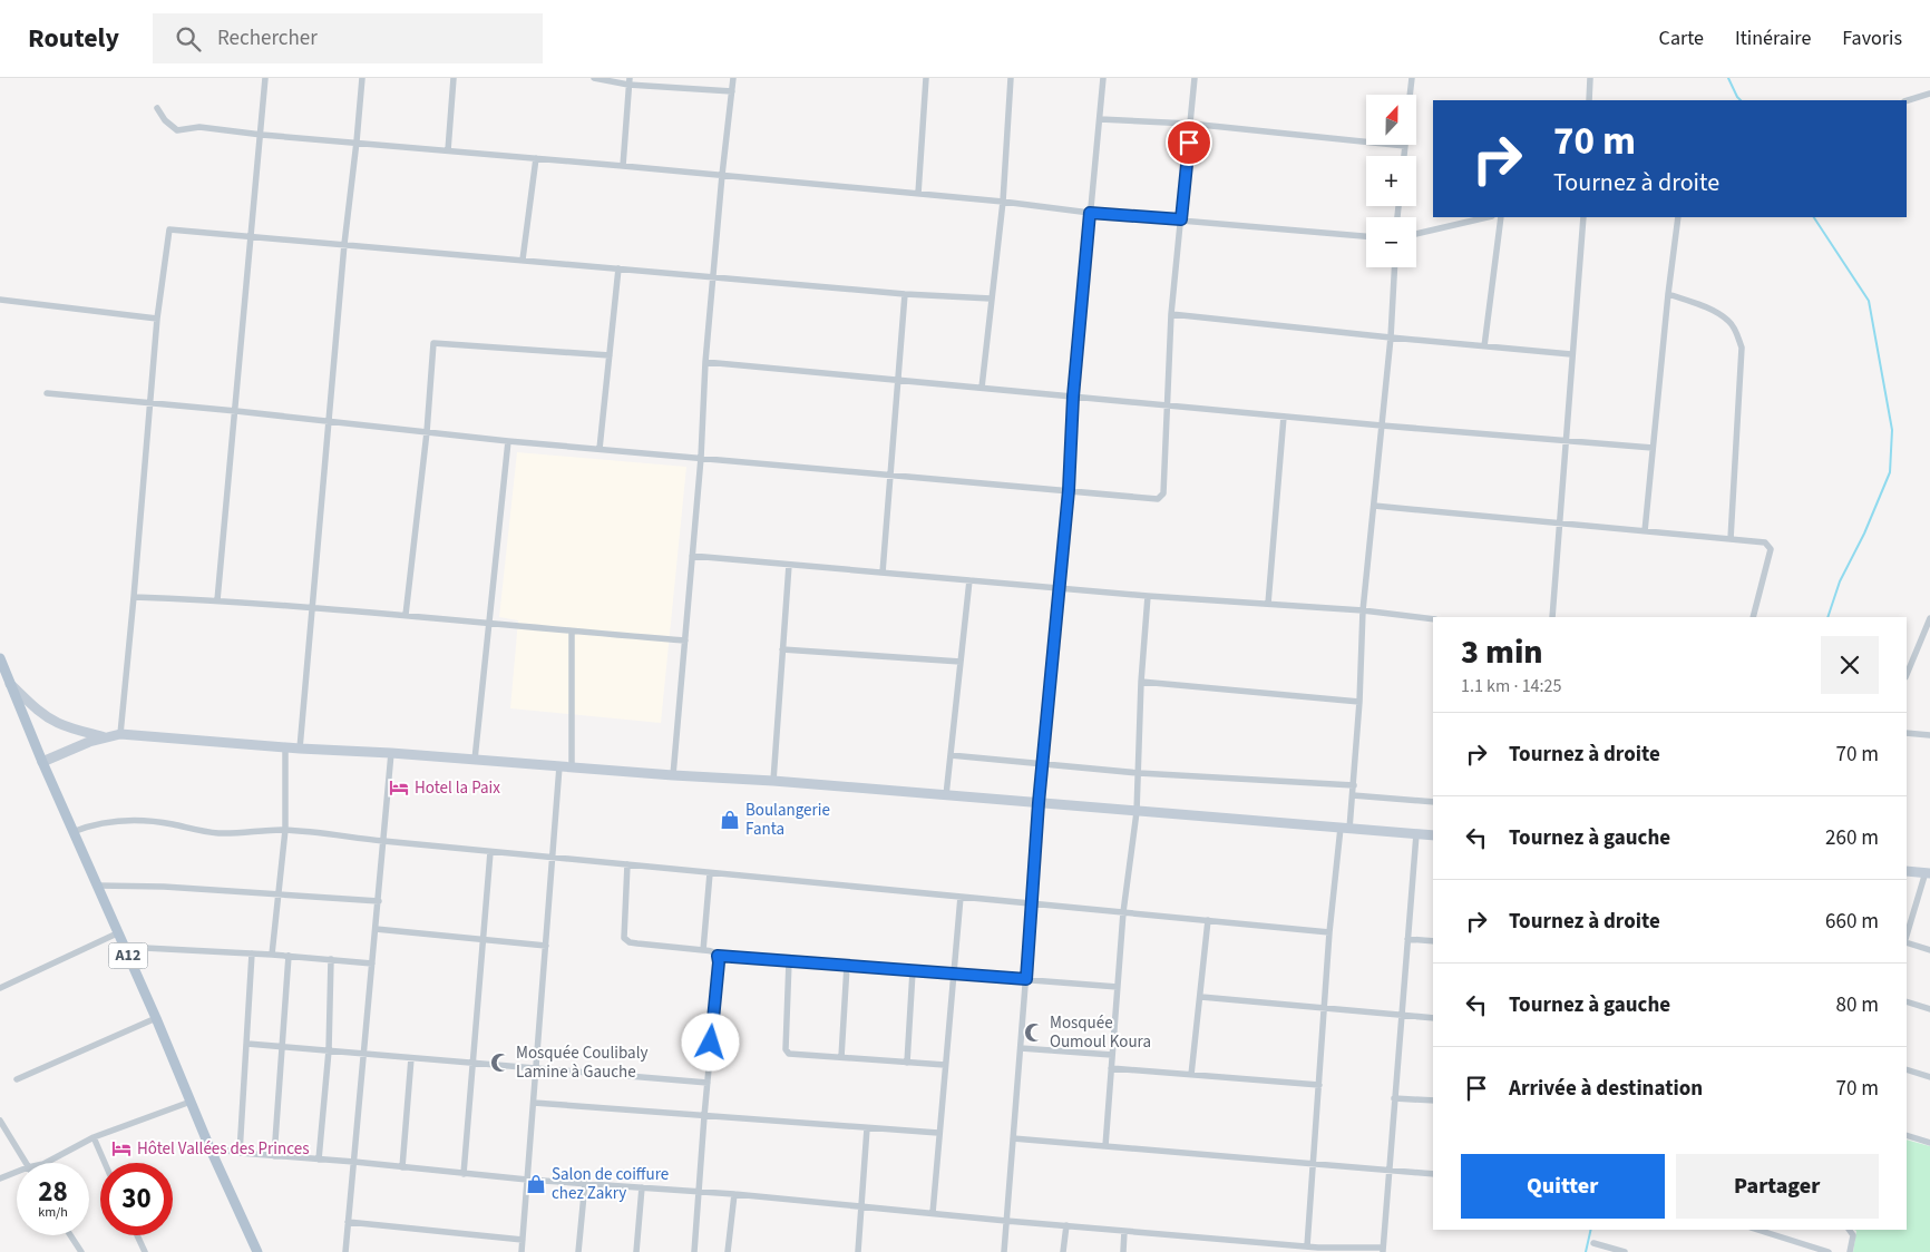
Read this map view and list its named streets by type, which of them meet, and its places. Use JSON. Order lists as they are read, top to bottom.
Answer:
{
  "streets": {
    "main road": ["A12"]
  },
  "places": {
    "hotel": ["Hotel la Paix", "Hôtel Vallées des Princes"],
    "shop": ["Boulangerie Fanta", "Salon de coiffure chez Zakry"],
    "mosque": ["Mosquée Oumoul Koura", "Mosquée Coulibaly Lamine à Gauche"]
  },
  "north": "top",
  "page": {
    "header": "Routely",
    "search": "Rechercher",
    "nav": ["Carte", "Itinéraire", "Favoris"],
    "map_buttons": ["+", "−"],
    "turn": ["70 m", "Tournez à droite"],
    "heading": ["3 min", "1.1 km · 14:25"],
    "list": [
      {
        "name": "Tournez à droite",
        "value": "70 m"
      },
      {
        "name": "Tournez à gauche",
        "value": "260 m"
      },
      {
        "name": "Tournez à droite",
        "value": "660 m"
      },
      {
        "name": "Tournez à gauche",
        "value": "80 m"
      },
      {
        "name": "Arrivée à destination",
        "value": "70 m"
      }
    ],
    "buttons": ["Quitter", "Partager"],
    "speed": "28 km/h",
    "limit": "30"
  }
}
